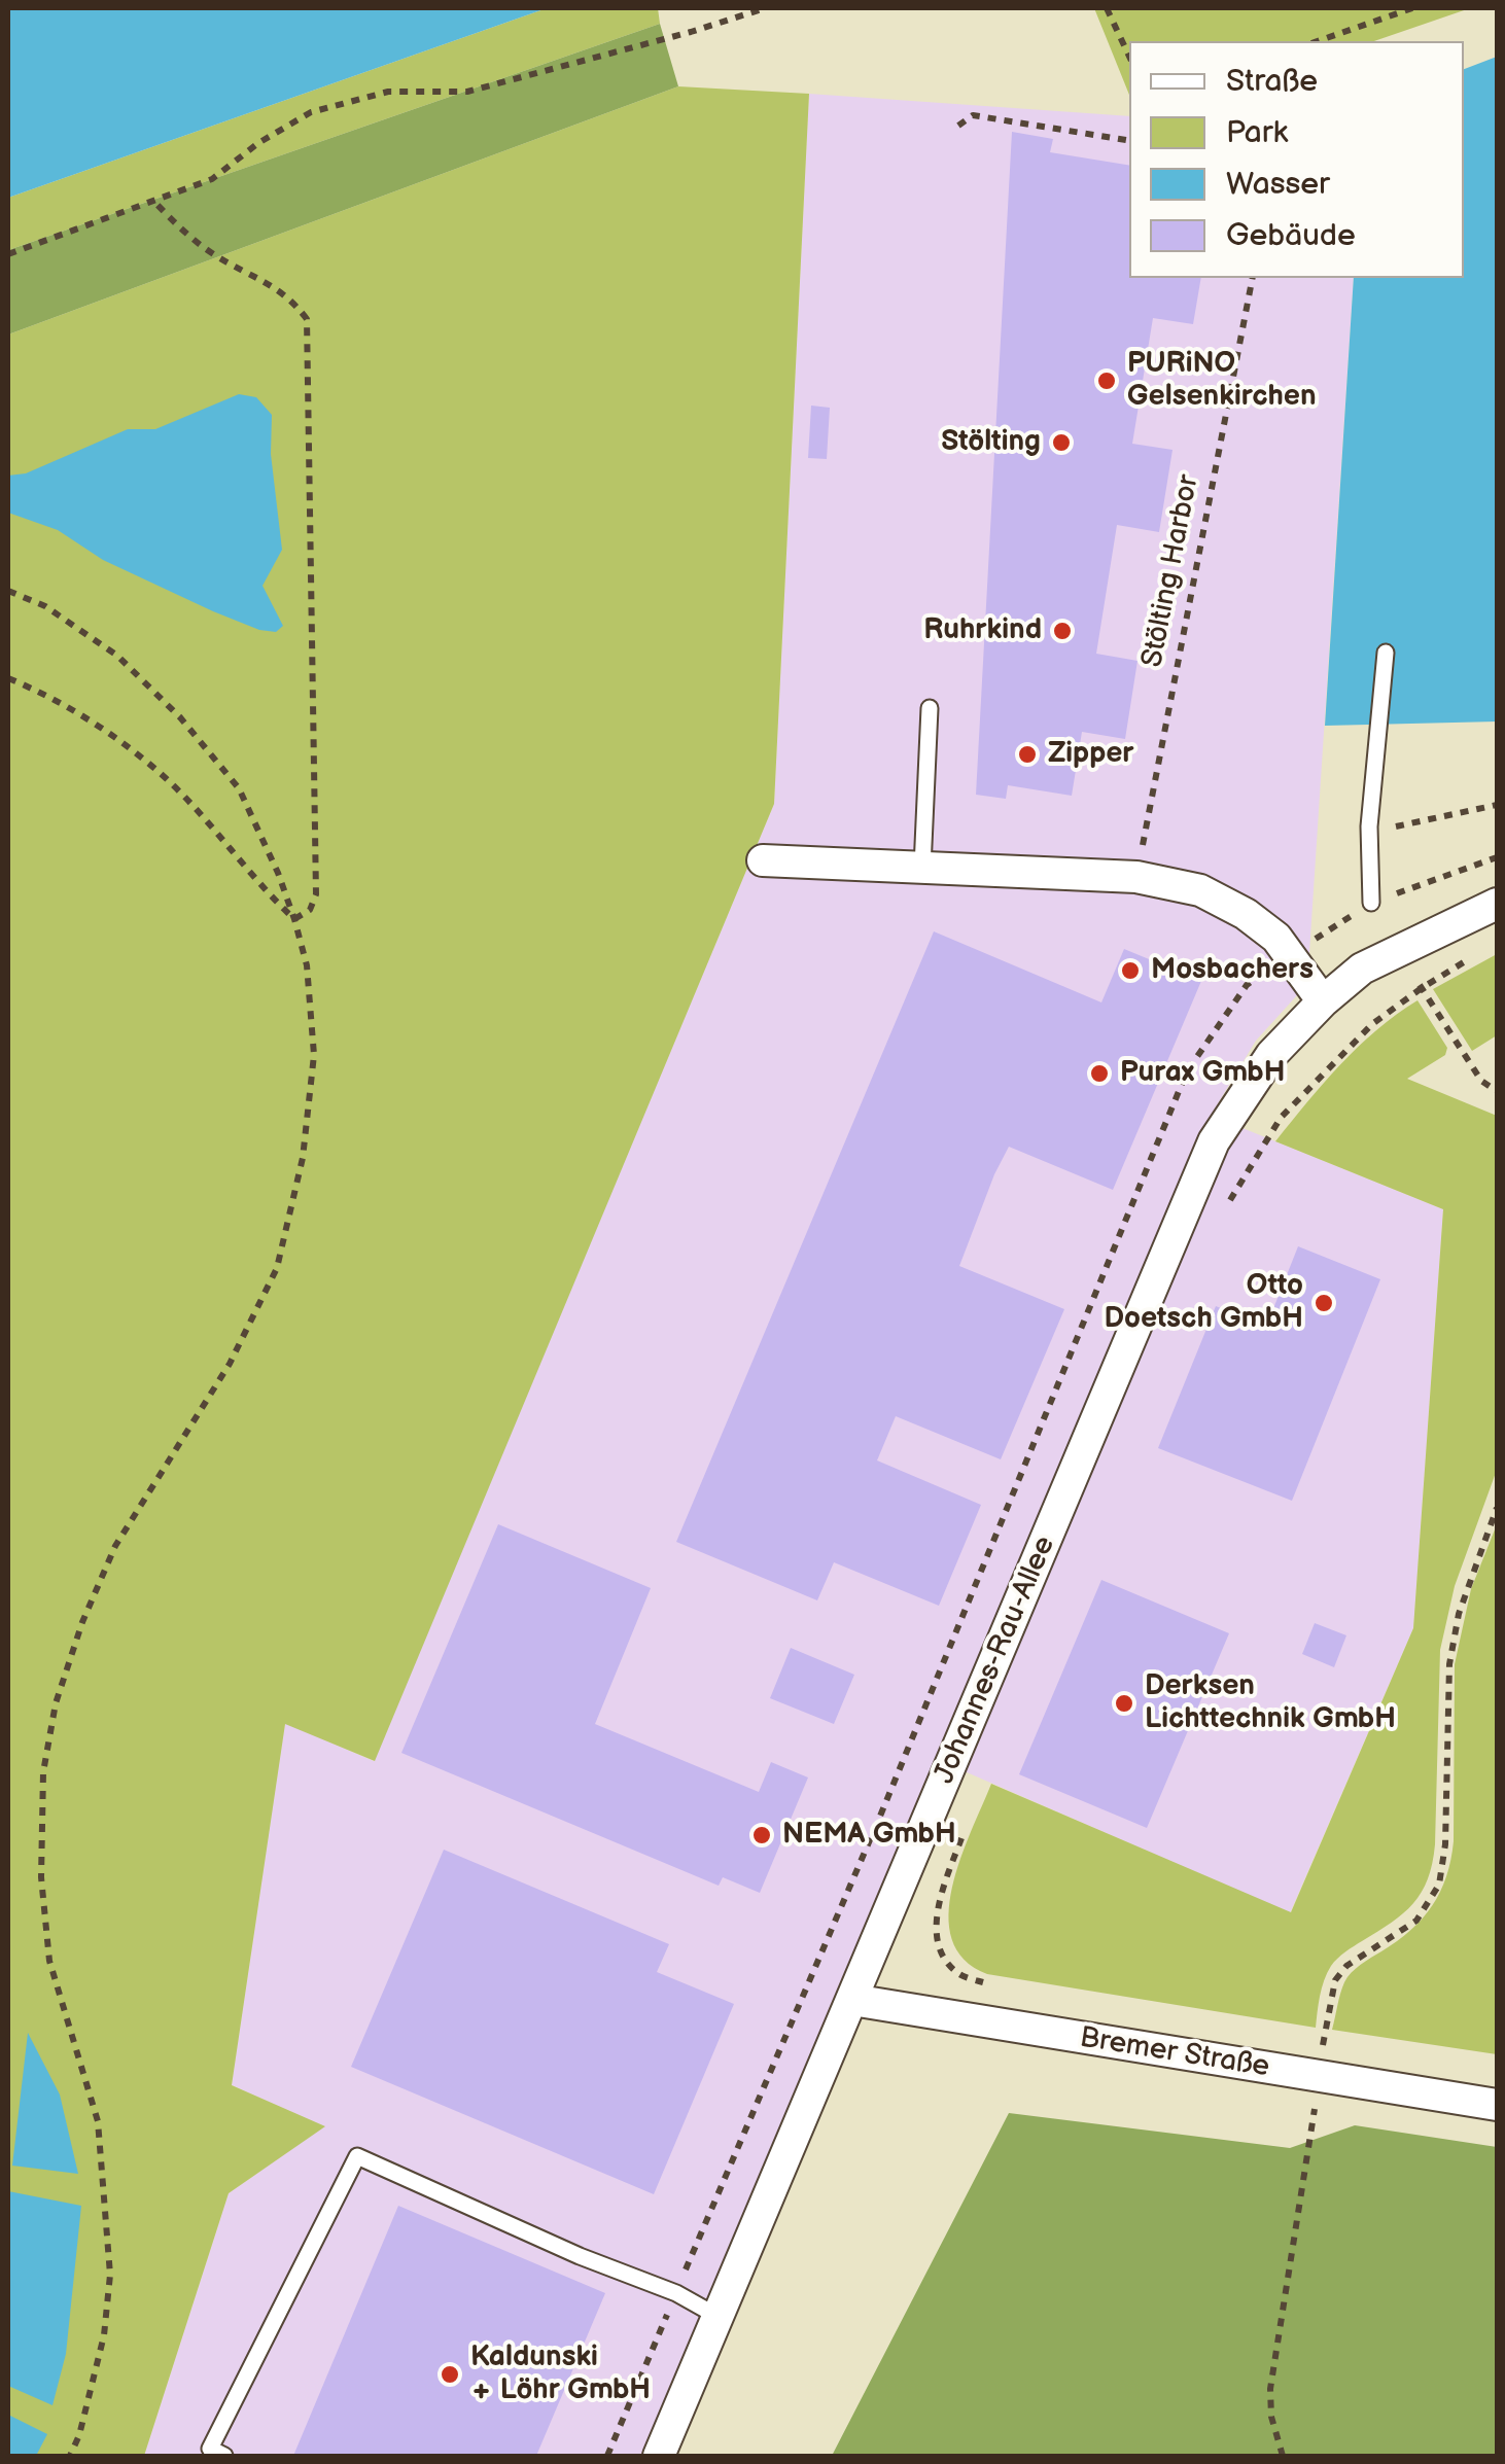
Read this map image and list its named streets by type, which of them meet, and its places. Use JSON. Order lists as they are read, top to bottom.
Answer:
{
  "streets": {
    "street": ["Johannes-Rau-Allee", "Bremer Straße"],
    "path": ["Stölting Harbor"]
  },
  "crossings": [
    ["Johannes-Rau-Allee", "Bremer Straße"]
  ],
  "places": [
    "PURiNO Gelsenkirchen",
    "Stölting",
    "Ruhrkind",
    "Zipper",
    "Mosbachers",
    "Purax GmbH",
    "Otto Doetsch GmbH",
    "Derksen Lichttechnik GmbH",
    "NEMA GmbH",
    "Kaldunski + Löhr GmbH"
  ],
  "legend": [
    "Straße",
    "Park",
    "Wasser",
    "Gebäude"
  ]
}
